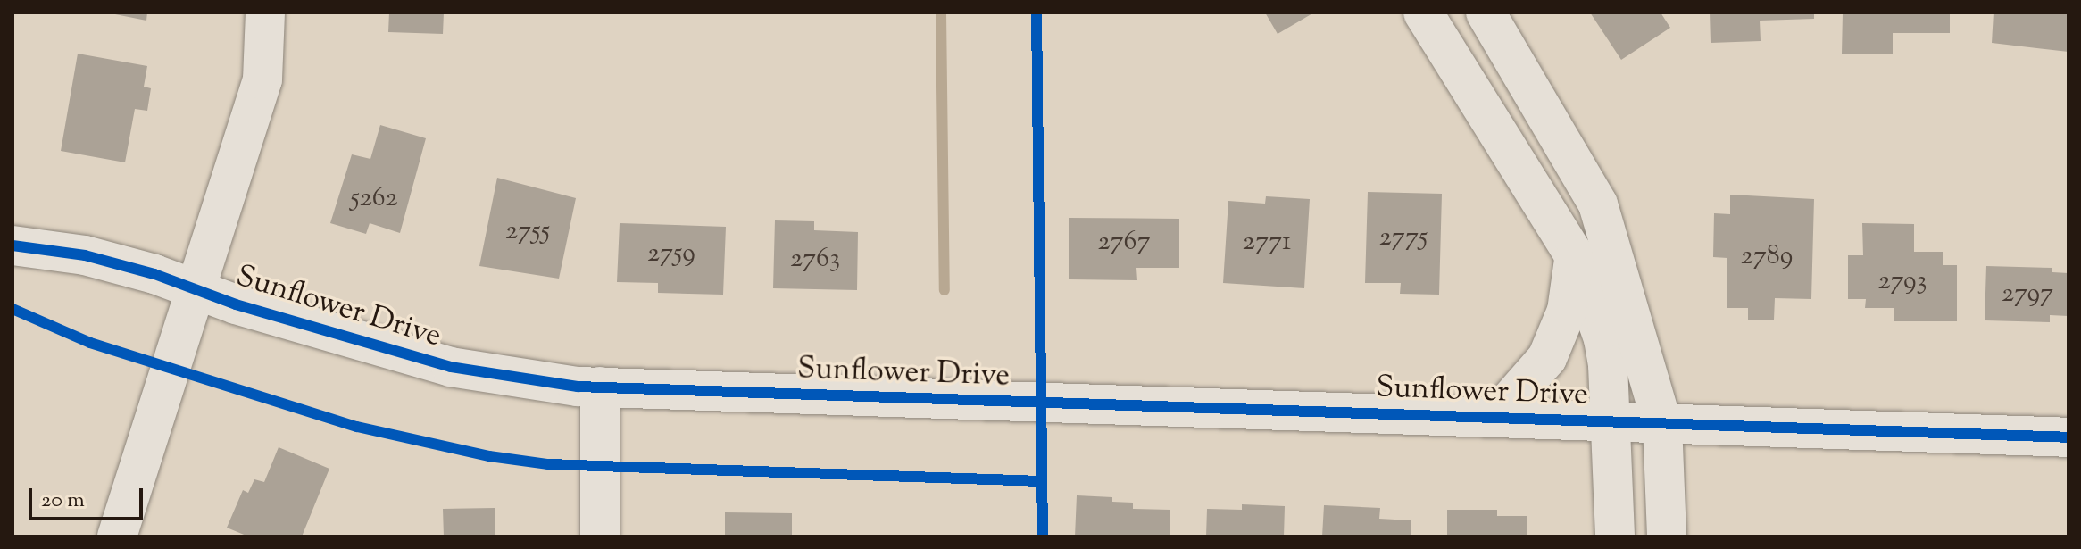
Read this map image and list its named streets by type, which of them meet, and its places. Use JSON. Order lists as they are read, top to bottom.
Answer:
{
  "streets": {
    "street": ["Sunflower Drive"]
  },
  "house_numbers": [
    "5262",
    "2755",
    "2775",
    "2767",
    "2771",
    "2759",
    "2789",
    "2763",
    "2793",
    "2797"
  ],
  "scale_bar": "20 m"
}
